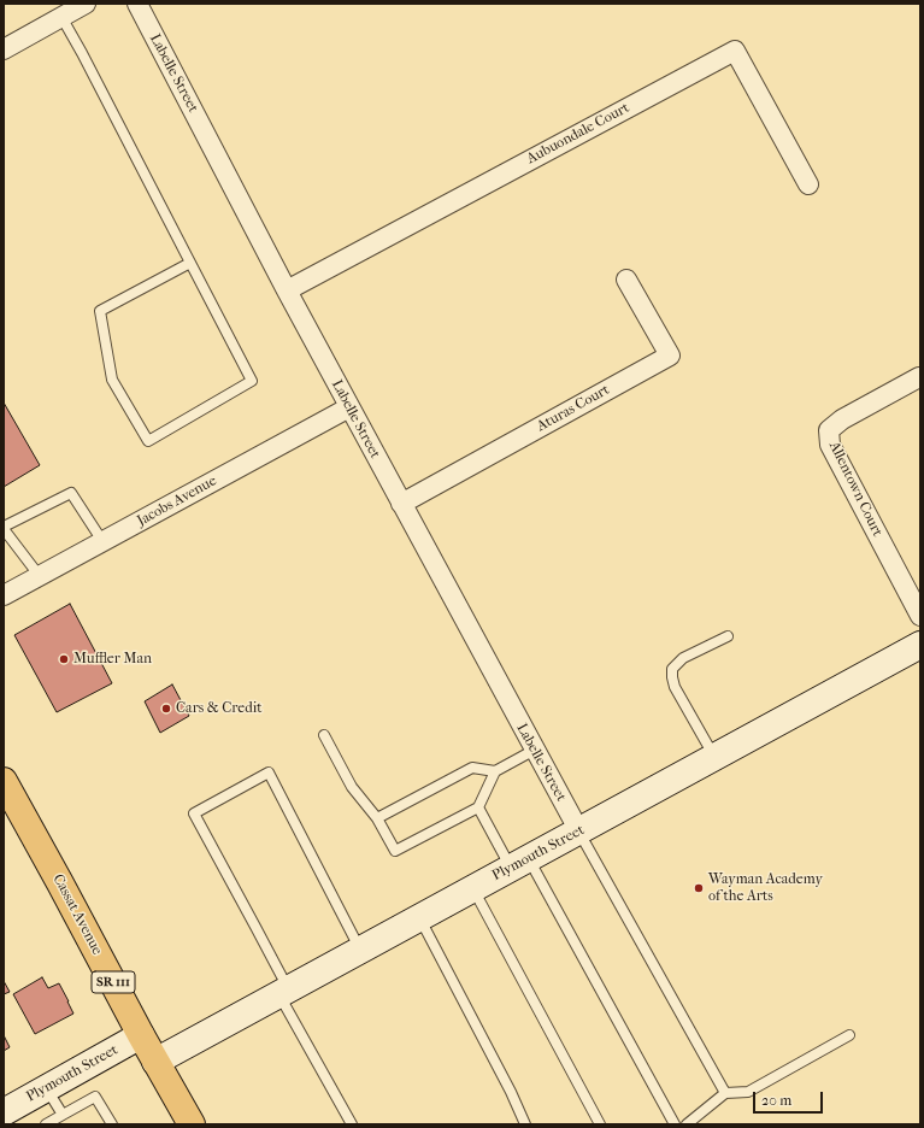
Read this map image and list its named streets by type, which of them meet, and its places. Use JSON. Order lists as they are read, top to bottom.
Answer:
{
  "streets": {
    "main road": ["Cassat Avenue", "SR 111"],
    "street": [
      "Labelle Street",
      "Aubuondale Court",
      "Aturas Court",
      "Allentown Court",
      "Jacobs Avenue",
      "Plymouth Street"
    ]
  },
  "crossings": [
    ["Labelle Street", "Aubuondale Court"],
    ["Labelle Street", "Aturas Court"],
    ["Labelle Street", "Jacobs Avenue"],
    ["Labelle Street", "Plymouth Street"],
    ["Plymouth Street", "Cassat Avenue"]
  ],
  "places": ["Muffler Man", "Cars & Credit", "Wayman Academy of the Arts"],
  "scale_bar": "20 m"
}
